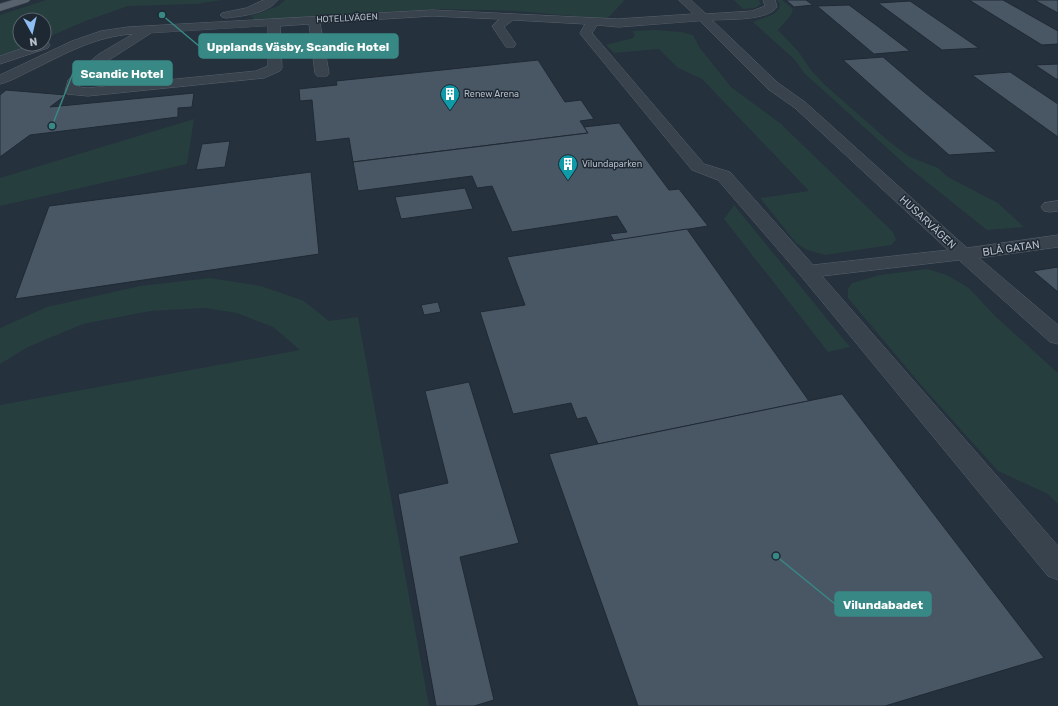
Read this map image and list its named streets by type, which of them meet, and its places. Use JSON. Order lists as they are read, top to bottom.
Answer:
{
  "streets": {
    "street": ["HOTELLVÄGEN", "HUSARVÄGEN", "BLÅ GATAN"]
  },
  "crossings": [
    ["HOTELLVÄGEN", "HUSARVÄGEN"],
    ["HUSARVÄGEN", "BLÅ GATAN"]
  ],
  "places": {
    "other": ["Upplands Väsby, Scandic Hotel", "Scandic Hotel", "Vilundabadet"],
    "building": ["Renew Arena", "Vilundaparken"]
  },
  "north": "bottom"
}
